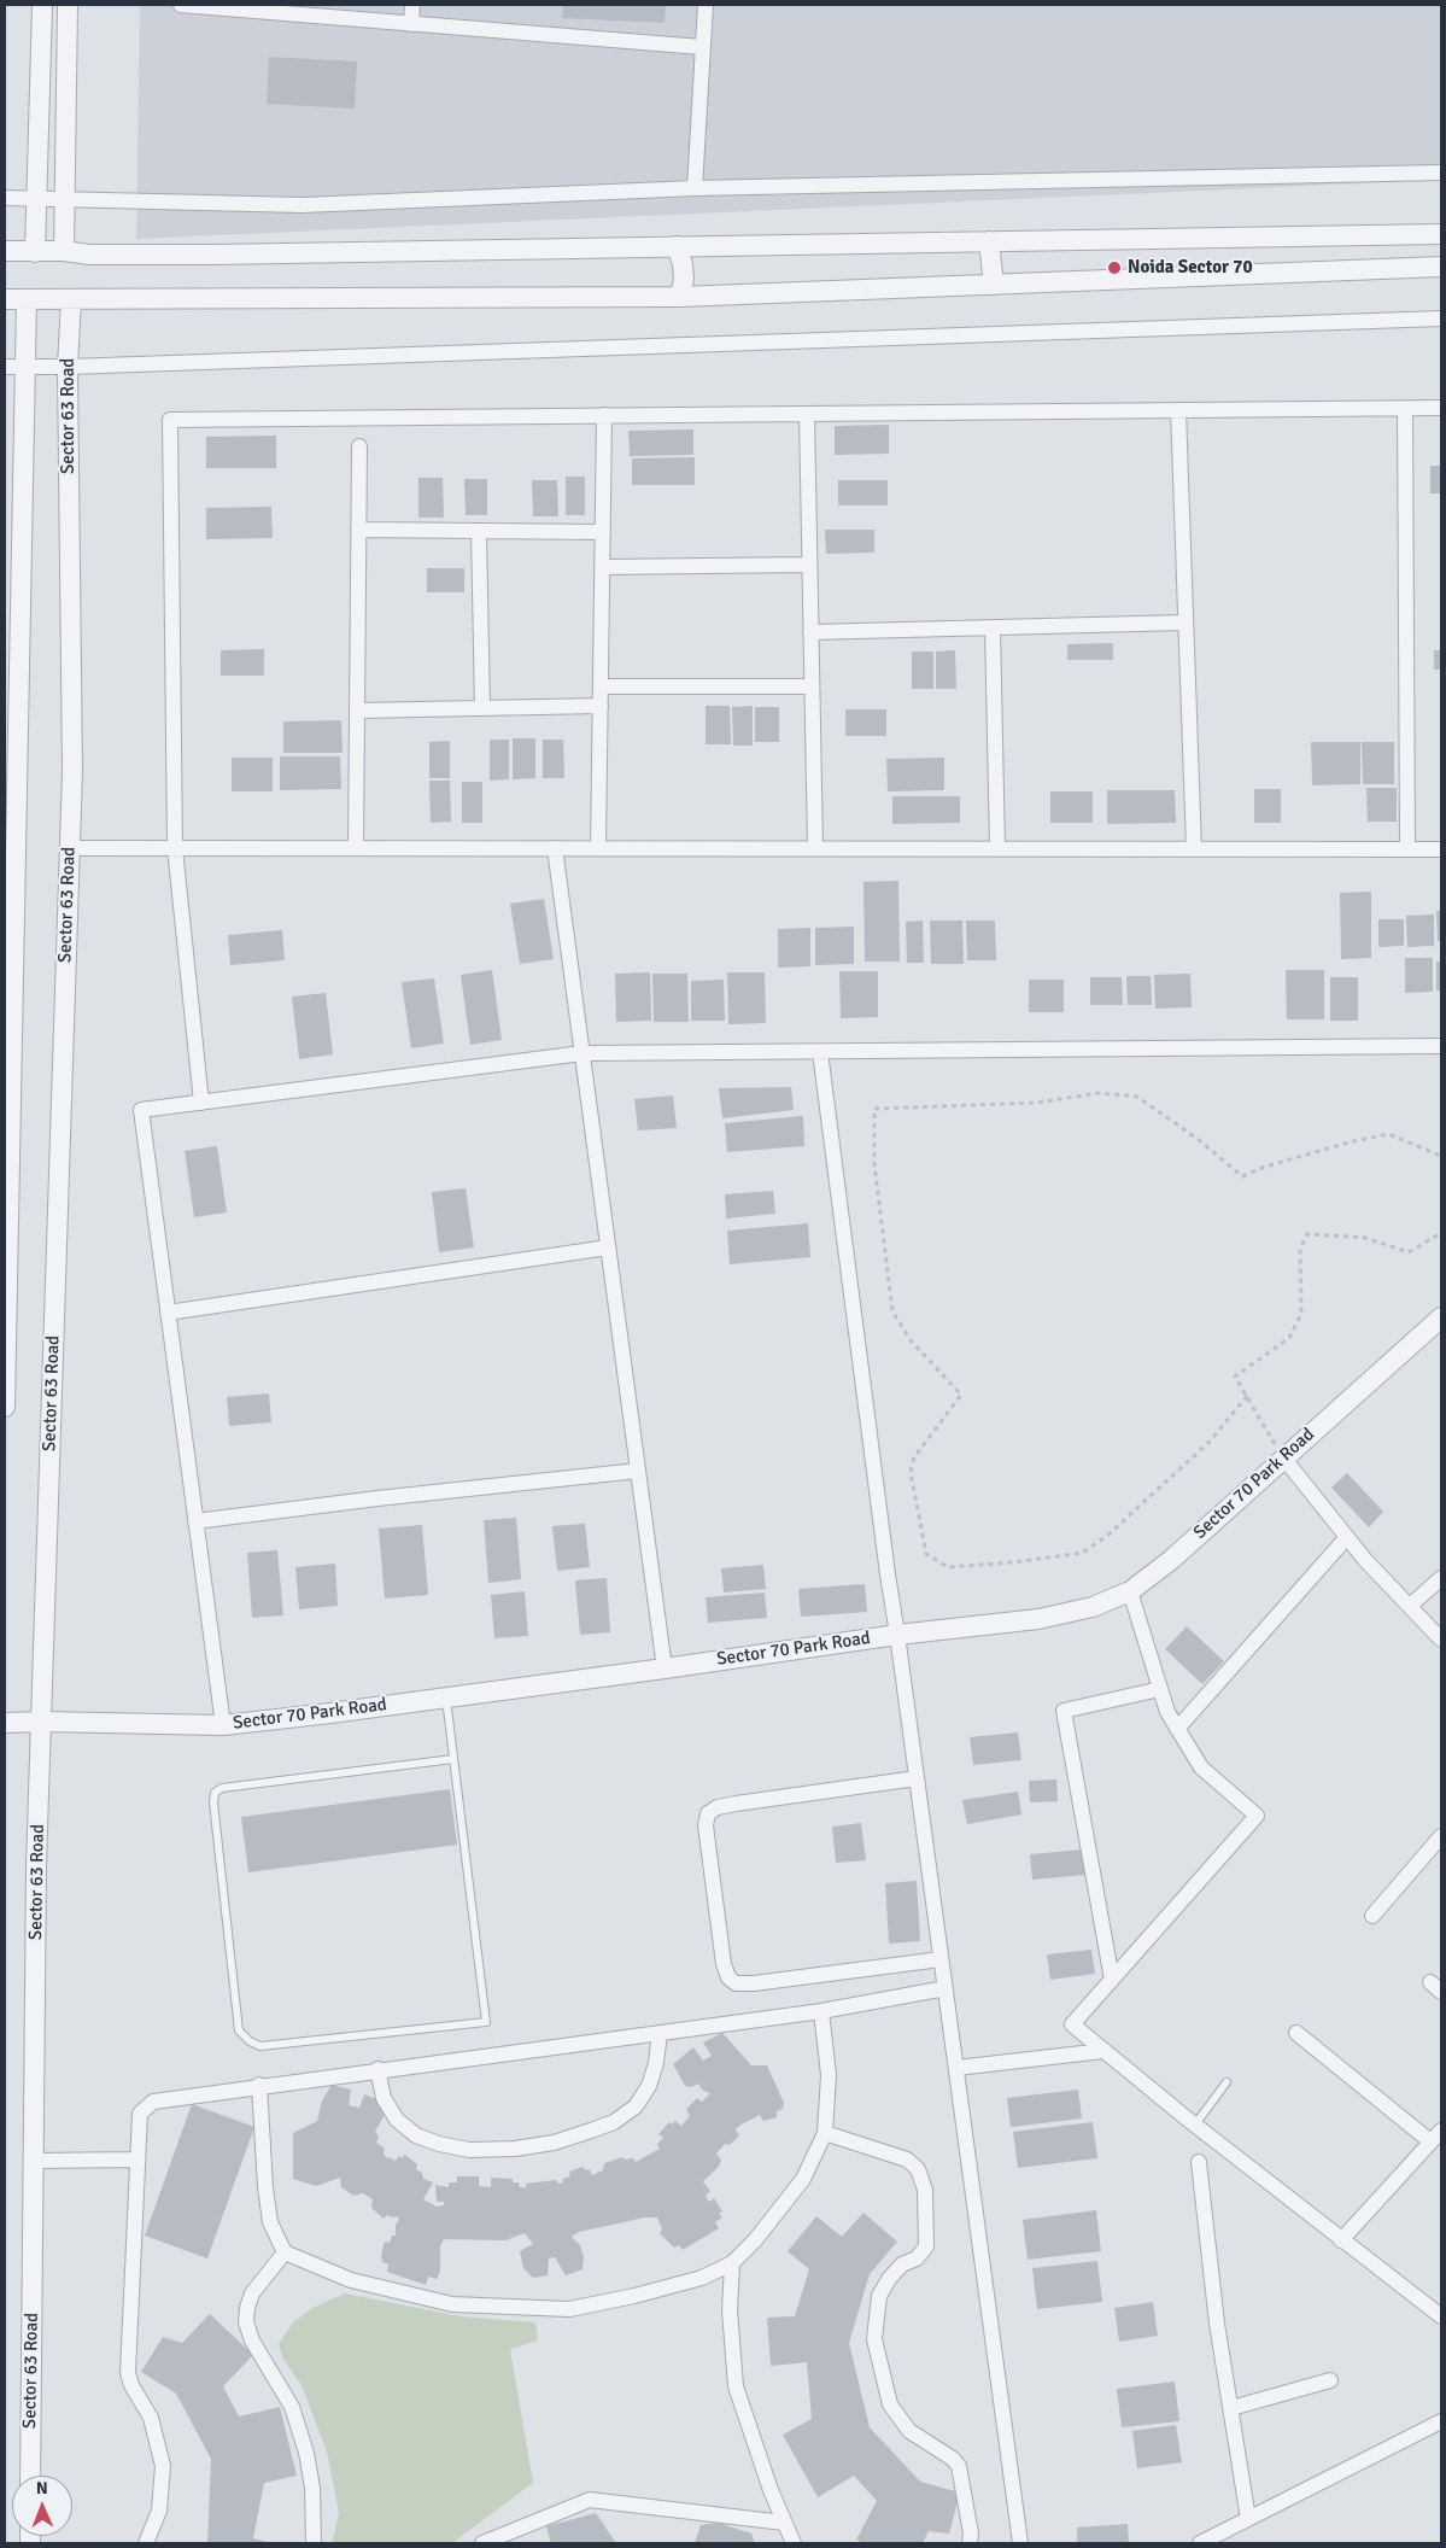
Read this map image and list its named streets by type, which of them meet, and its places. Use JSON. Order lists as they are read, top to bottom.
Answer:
{
  "streets": {
    "street": ["Sector 63 Road", "Sector 70 Park Road"]
  },
  "crossings": [
    ["Sector 63 Road", "Sector 70 Park Road"]
  ],
  "places": ["Noida Sector 70"],
  "north": "top"
}
